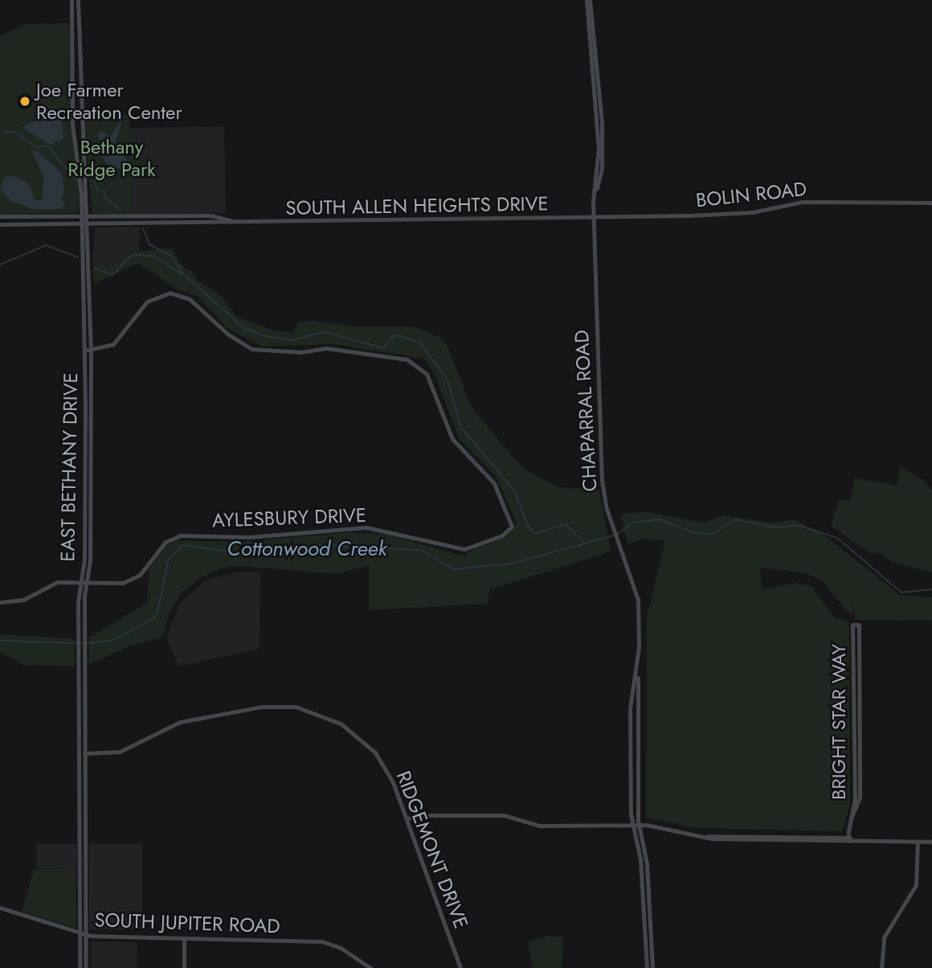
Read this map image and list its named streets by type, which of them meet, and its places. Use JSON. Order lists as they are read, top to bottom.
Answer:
{
  "streets": {
    "main road": [
      "BOLIN ROAD",
      "SOUTH ALLEN HEIGHTS DRIVE",
      "CHAPARRAL ROAD",
      "EAST BETHANY DRIVE",
      "AYLESBURY DRIVE",
      "BRIGHT STAR WAY",
      "RIDGEMONT DRIVE",
      "SOUTH JUPITER ROAD"
    ]
  },
  "crossings": [
    ["BOLIN ROAD", "SOUTH ALLEN HEIGHTS DRIVE"],
    ["BOLIN ROAD", "CHAPARRAL ROAD"],
    ["SOUTH ALLEN HEIGHTS DRIVE", "CHAPARRAL ROAD"],
    ["SOUTH ALLEN HEIGHTS DRIVE", "EAST BETHANY DRIVE"],
    ["EAST BETHANY DRIVE", "AYLESBURY DRIVE"],
    ["EAST BETHANY DRIVE", "RIDGEMONT DRIVE"],
    ["EAST BETHANY DRIVE", "SOUTH JUPITER ROAD"]
  ],
  "water": ["Cottonwood Creek"],
  "parks": ["Bethany Ridge Park"],
  "places": ["Joe Farmer Recreation Center"]
}
